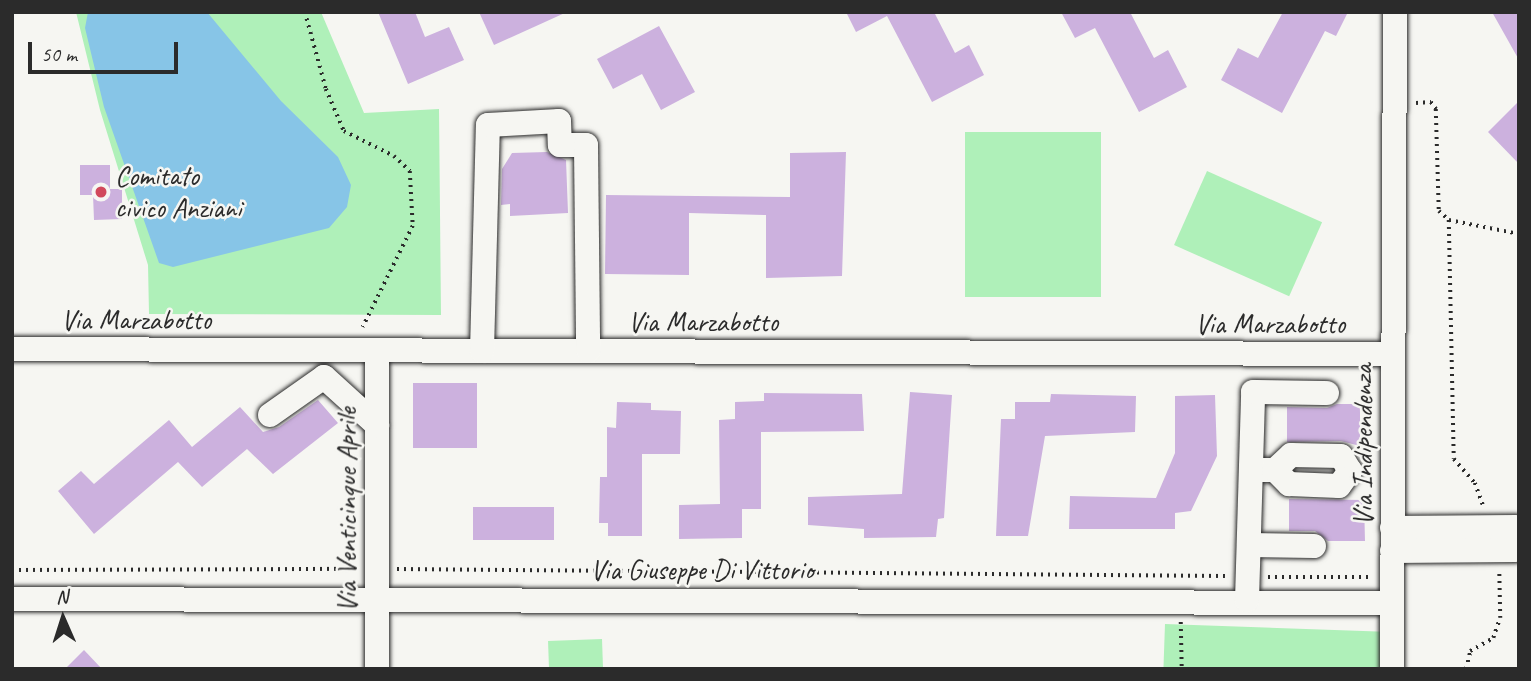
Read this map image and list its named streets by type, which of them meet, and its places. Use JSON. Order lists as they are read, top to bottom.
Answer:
{
  "streets": {
    "street": [
      "Via Marzabotto",
      "Via Indipendenza",
      "Via Venticinque Aprile",
      "Via Giuseppe Di Vittorio"
    ]
  },
  "crossings": [
    ["Via Marzabotto", "Via Indipendenza"],
    ["Via Marzabotto", "Via Venticinque Aprile"],
    ["Via Indipendenza", "Via Giuseppe Di Vittorio"],
    ["Via Venticinque Aprile", "Via Giuseppe Di Vittorio"]
  ],
  "places": ["Comitato civico Anziani"],
  "scale_bar": "50 m",
  "north": "top"
}
